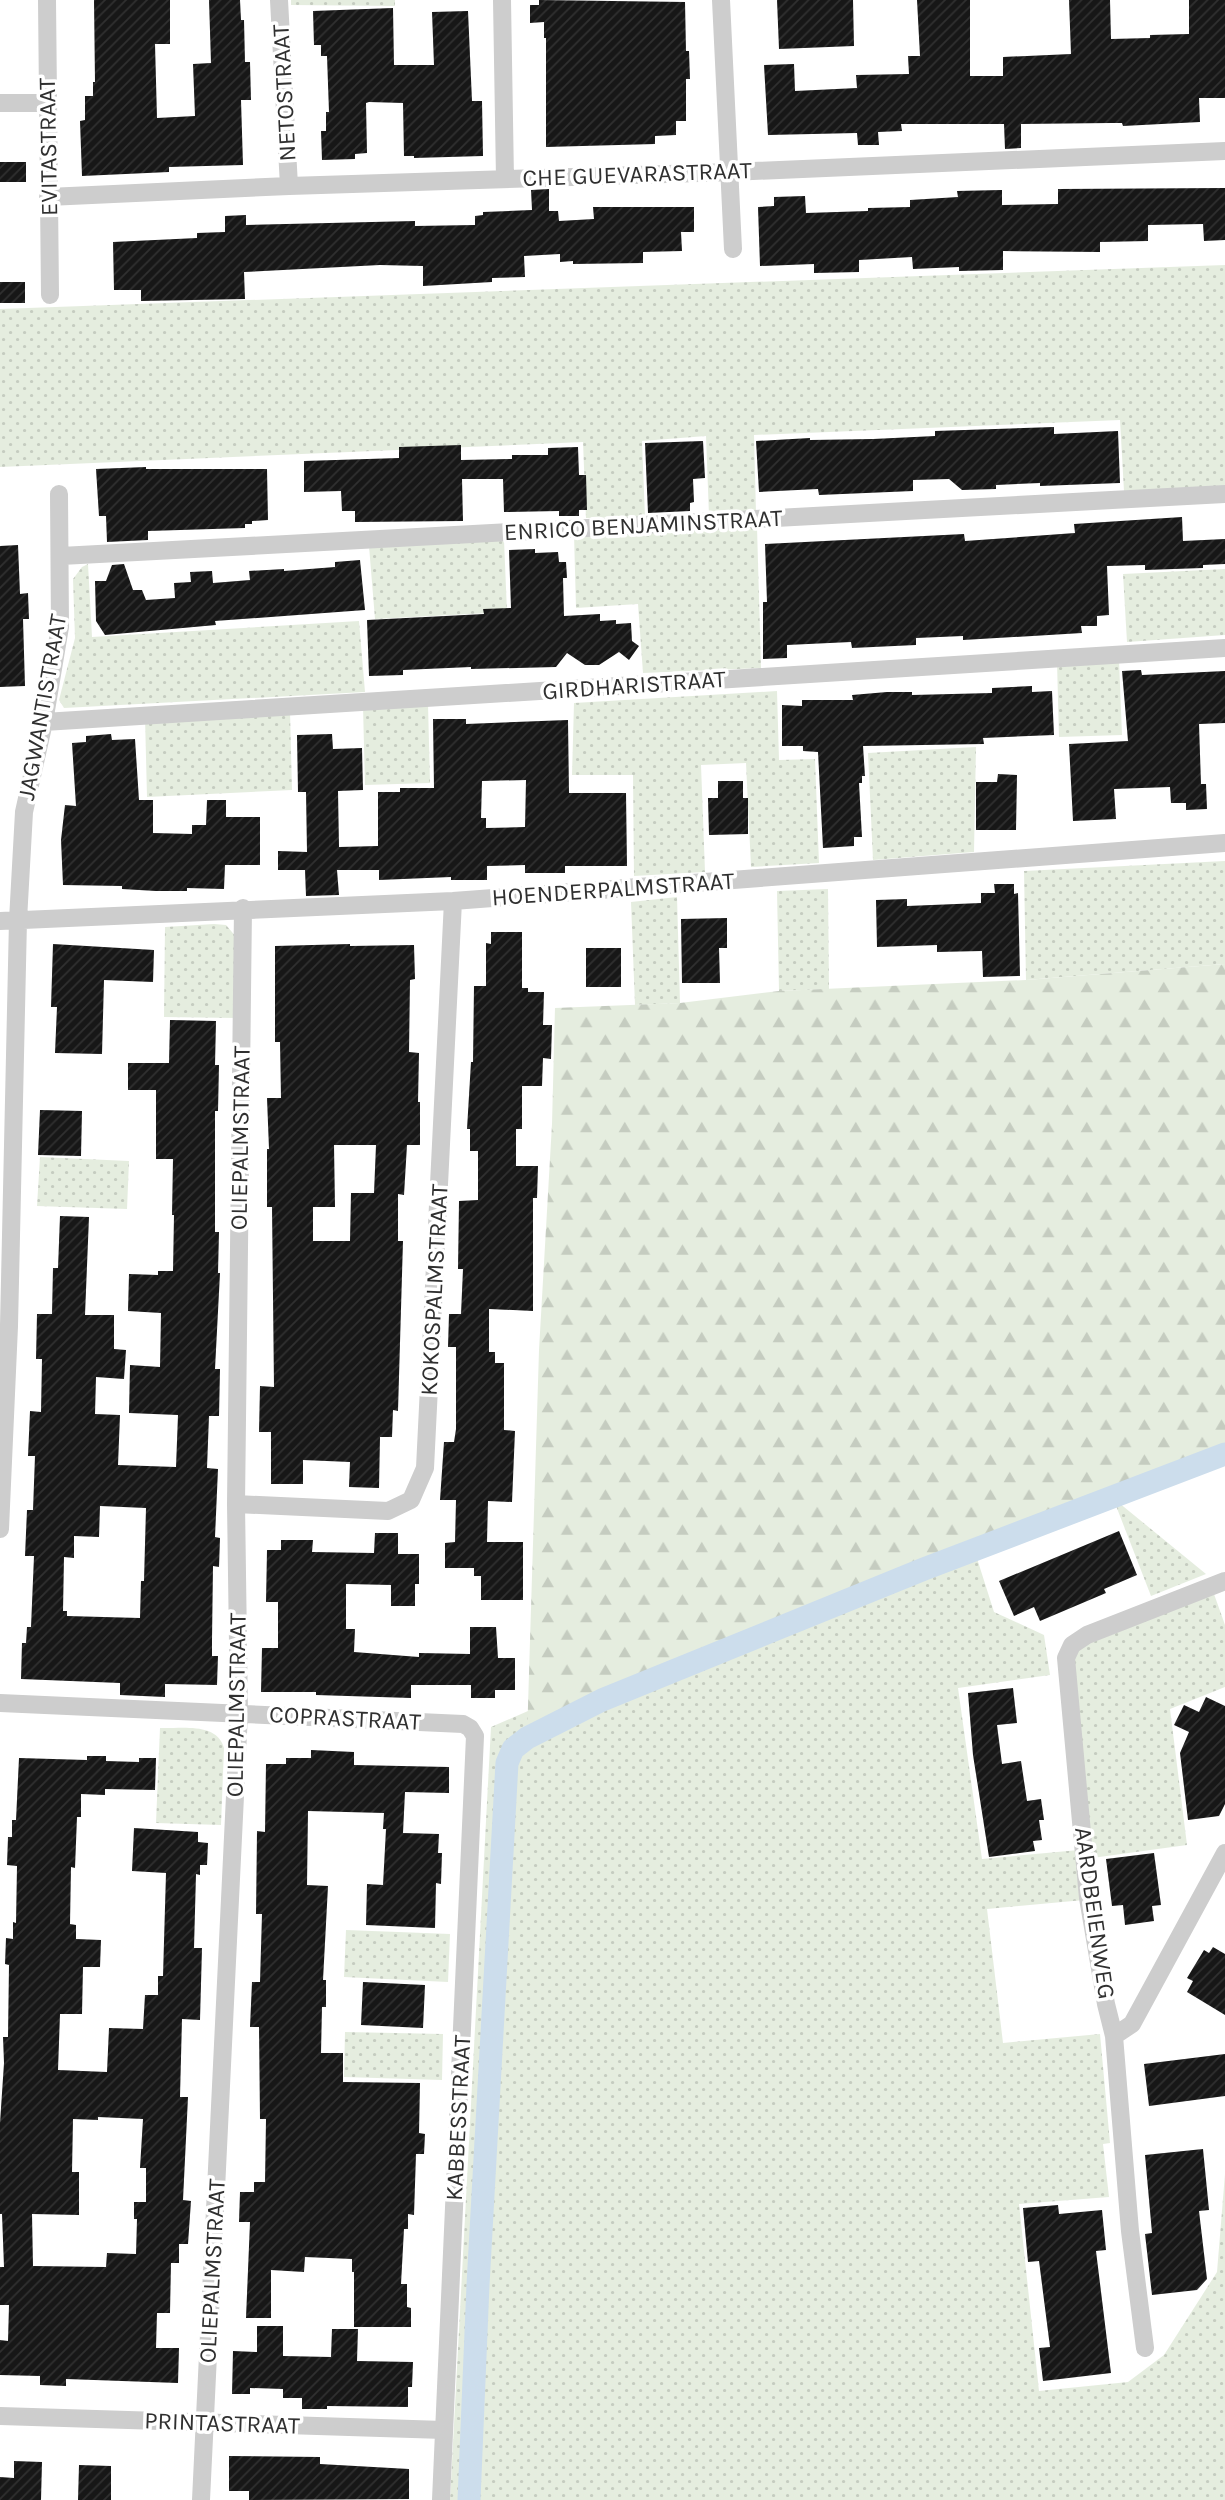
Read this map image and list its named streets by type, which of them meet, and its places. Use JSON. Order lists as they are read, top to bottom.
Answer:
{
  "streets": {
    "street": [
      "NETOSTRAAT",
      "EVITASTRAAT",
      "CHE GUEVARASTRAAT",
      "ENRICO BENJAMINSTRAAT",
      "GIRDHARISTRAAT",
      "JAGWANTISTRAAT",
      "HOENDERPALMSTRAAT",
      "OLIEPALMSTRAAT",
      "KOKOSPALMSTRAAT",
      "COPRASTRAAT",
      "AARDBEIENWEG",
      "KABBESSTRAAT",
      "PRINTASTRAAT"
    ]
  },
  "crossings": [
    ["NETOSTRAAT", "CHE GUEVARASTRAAT"],
    ["EVITASTRAAT", "CHE GUEVARASTRAAT"],
    ["ENRICO BENJAMINSTRAAT", "JAGWANTISTRAAT"],
    ["GIRDHARISTRAAT", "JAGWANTISTRAAT"],
    ["JAGWANTISTRAAT", "HOENDERPALMSTRAAT"],
    ["HOENDERPALMSTRAAT", "OLIEPALMSTRAAT"],
    ["HOENDERPALMSTRAAT", "KOKOSPALMSTRAAT"],
    ["OLIEPALMSTRAAT", "KOKOSPALMSTRAAT"],
    ["OLIEPALMSTRAAT", "COPRASTRAAT"],
    ["OLIEPALMSTRAAT", "PRINTASTRAAT"],
    ["COPRASTRAAT", "KABBESSTRAAT"],
    ["KABBESSTRAAT", "PRINTASTRAAT"]
  ]
}
